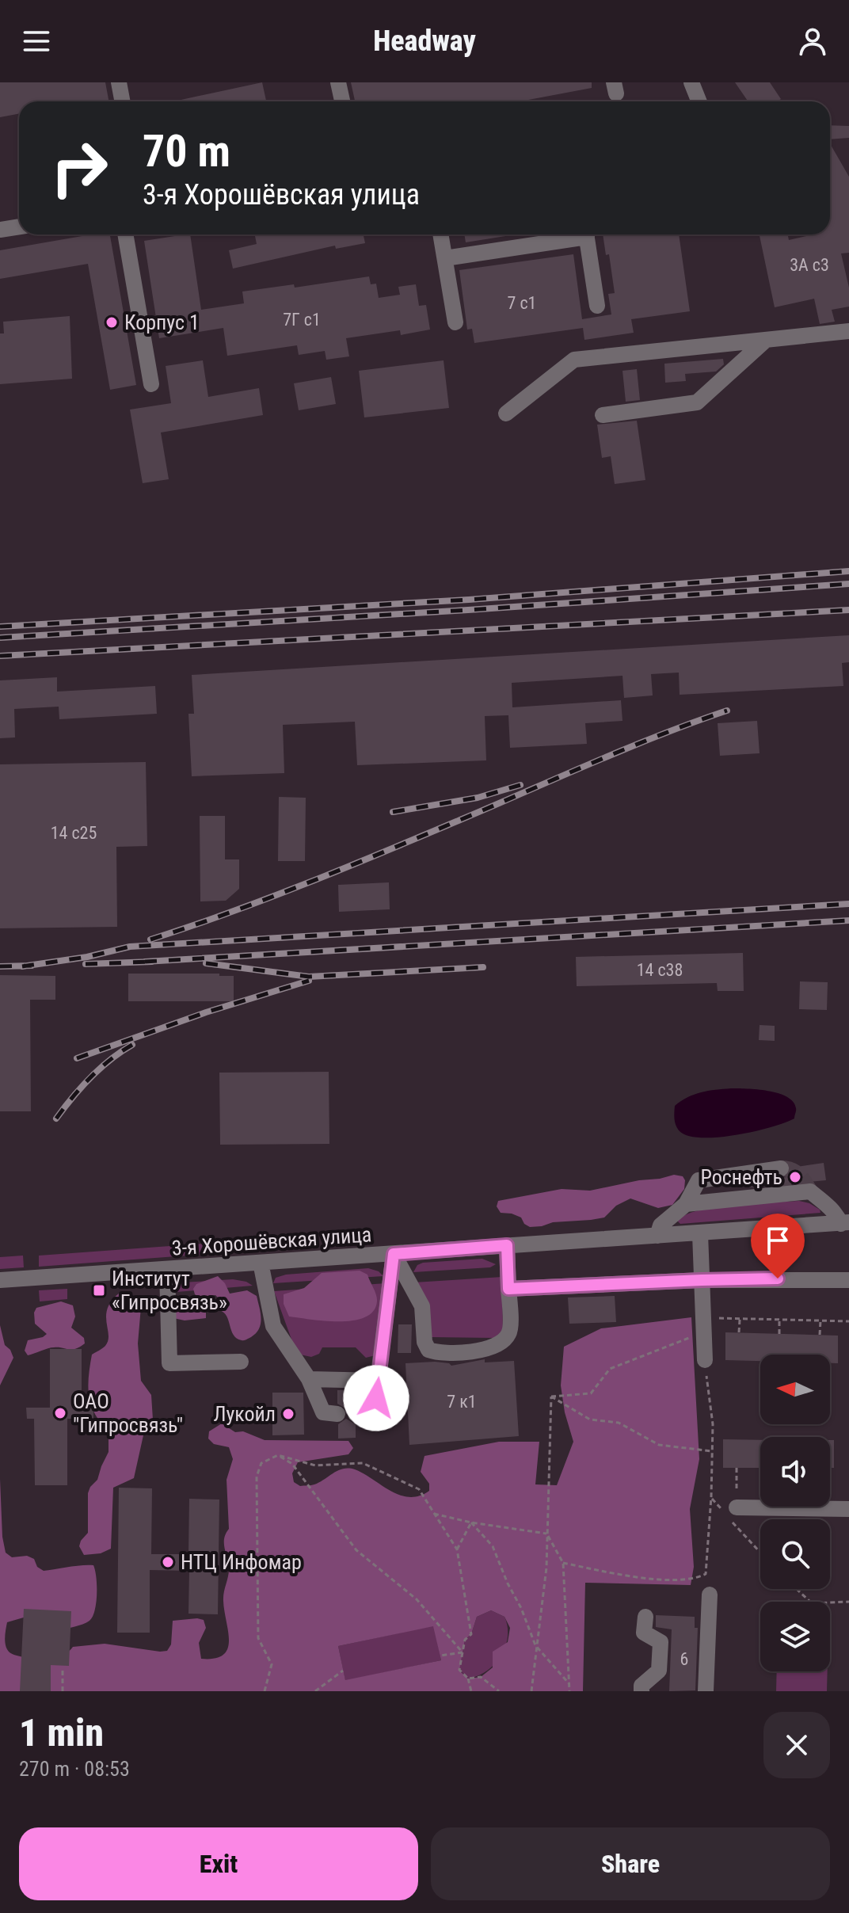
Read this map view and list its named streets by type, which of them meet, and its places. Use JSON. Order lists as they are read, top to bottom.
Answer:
{
  "streets": {
    "street": ["3-я Хорошёвская улица"]
  },
  "places": {
    "other": [
      "Корпус 1",
      "Роснефть",
      "ОАО \"Гипросвязь\"",
      "Лукойл",
      "НТЦ Инфомар"
    ],
    "transit": ["Институт «Гипросвязь»"]
  },
  "house_numbers": [
    "3А с3",
    "7 с1",
    "7Г с1",
    "14 с25",
    "14 с38",
    "7 к1",
    "6"
  ],
  "north": "left",
  "page": {
    "header": "Headway",
    "turn": ["70 m", "3-я Хорошёвская улица"],
    "heading": ["1 min", "270 m · 08:53"],
    "buttons": ["Exit", "Share"]
  }
}
